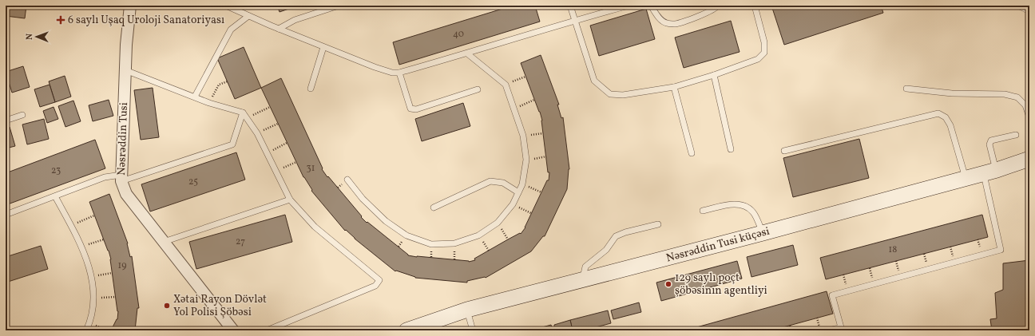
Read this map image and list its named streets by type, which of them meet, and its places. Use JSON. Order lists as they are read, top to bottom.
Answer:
{
  "streets": {
    "main road": ["Nəsrəddin Tusi küçəsi"],
    "street": ["Nəsrəddin Tusi"]
  },
  "places": {
    "health": ["6 saylı Uşaq Uroloji Sanatoriyası"],
    "other": ["129 saylı poçt şöbəsinın agentliyi", "Xətai Rayon Dövlət Yol Polisi Şöbəsi"]
  },
  "house_numbers": [
    "40",
    "31",
    "23",
    "25",
    "27",
    "18",
    "19"
  ],
  "north": "left"
}
